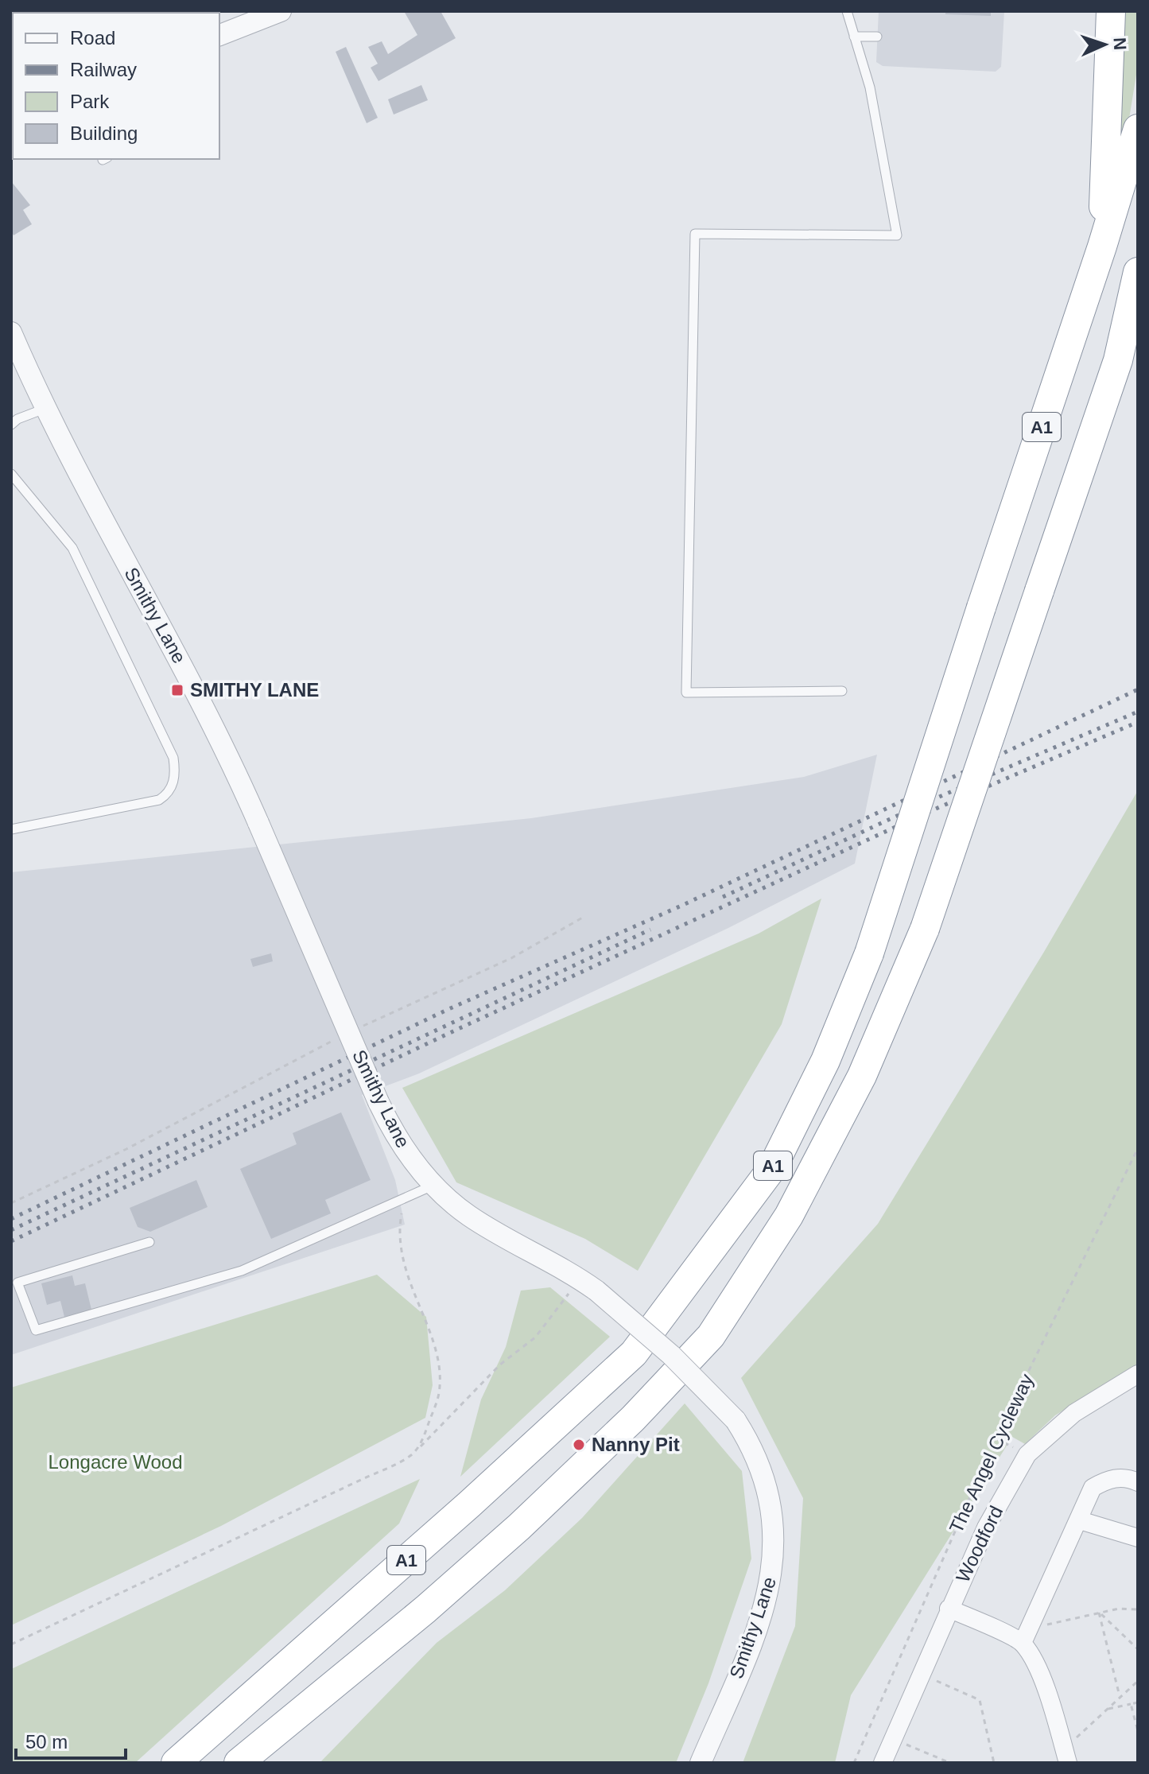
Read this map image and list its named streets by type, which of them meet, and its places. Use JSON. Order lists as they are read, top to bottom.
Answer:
{
  "streets": {
    "highway": ["A1"],
    "street": ["Smithy Lane", "Woodford"],
    "path": ["The Angel Cycleway"]
  },
  "parks": ["Longacre Wood"],
  "places": {
    "transit": ["SMITHY LANE"],
    "other": ["Nanny Pit"]
  },
  "legend": [
    "Road",
    "Railway",
    "Park",
    "Building"
  ],
  "scale_bar": "50 m",
  "north": "right"
}
